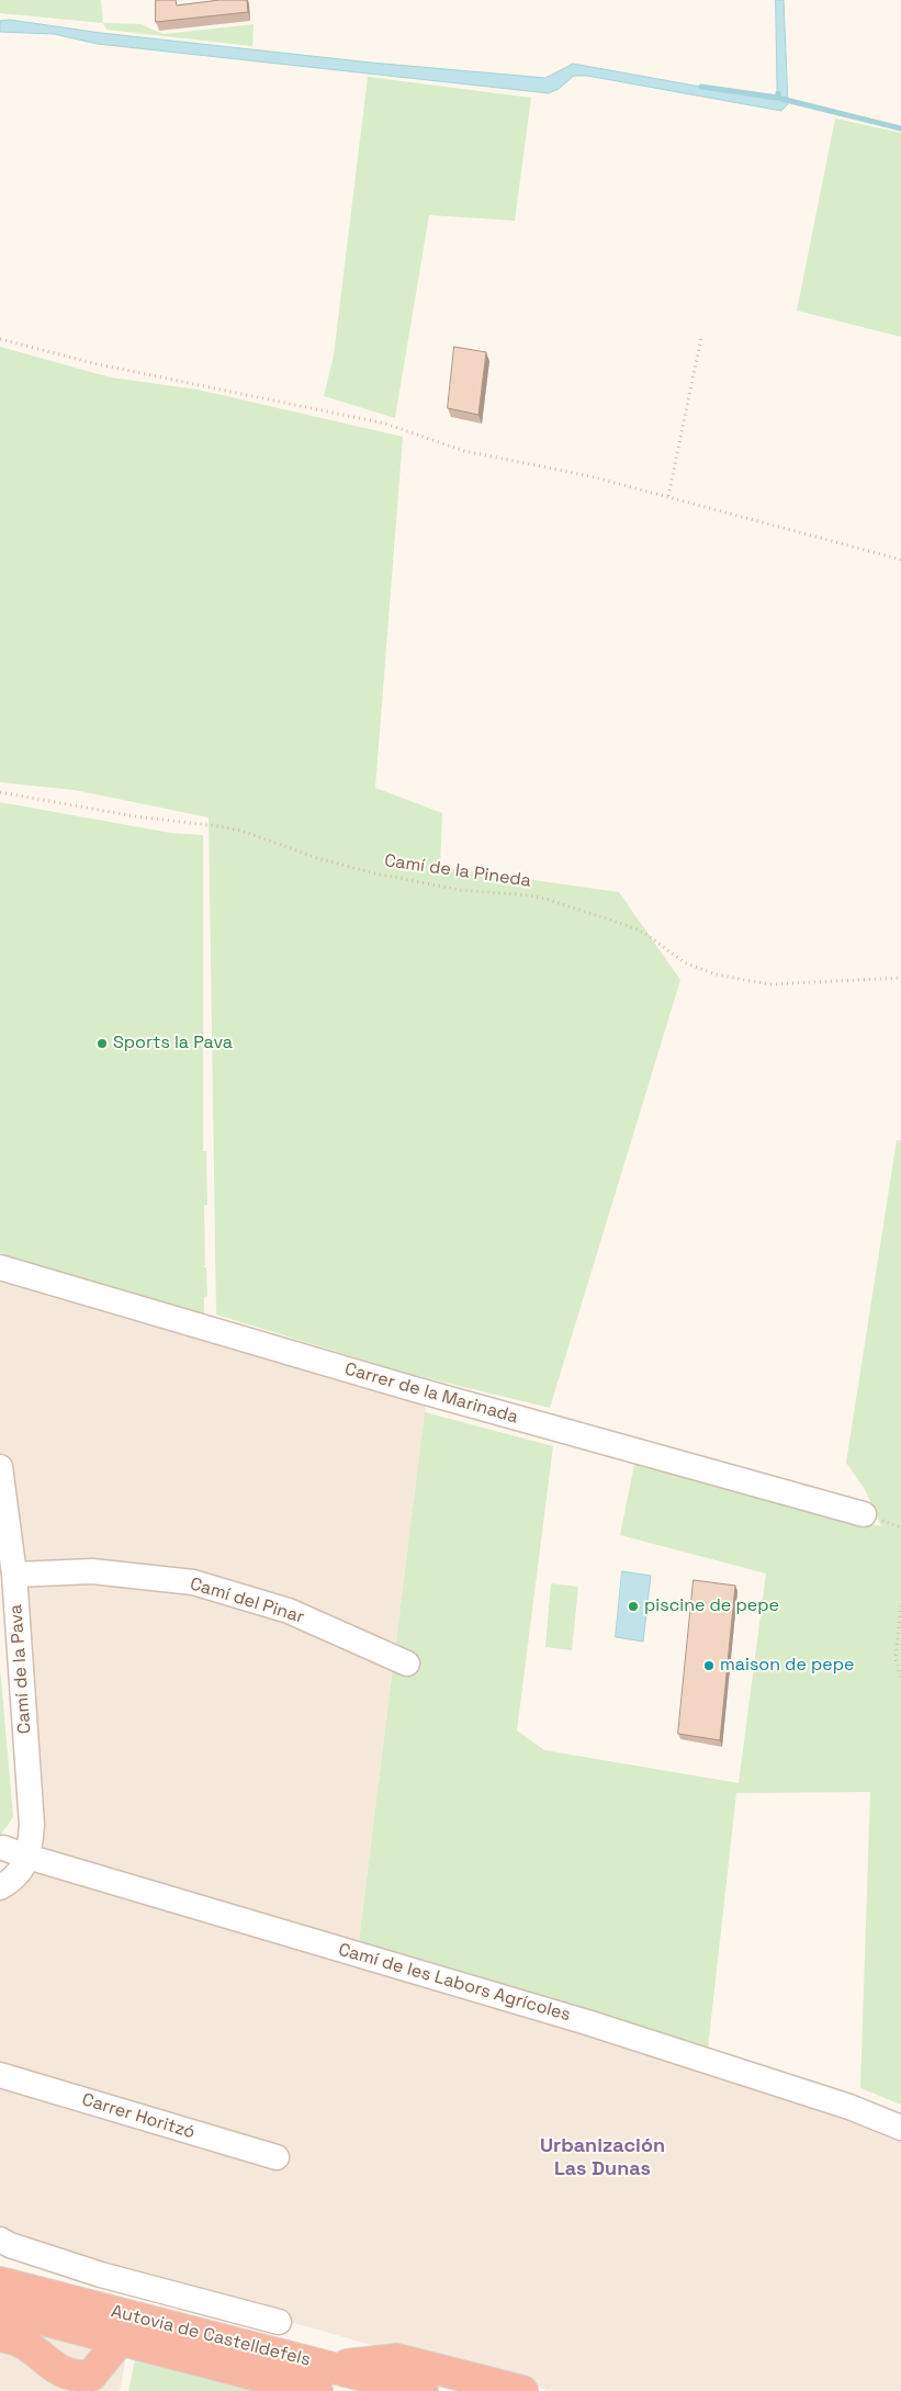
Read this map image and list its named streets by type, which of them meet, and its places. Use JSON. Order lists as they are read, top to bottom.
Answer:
{
  "streets": {
    "highway": ["Autovia de Castelldefels"],
    "street": [
      "Carrer de la Marinada",
      "Camí del Pinar",
      "Camí de la Pava",
      "Camí de les Labors Agrícoles",
      "Carrer Horitzó"
    ],
    "path": ["Camí de la Pineda"]
  },
  "crossings": [
    ["Camí del Pinar", "Camí de la Pava"],
    ["Camí de la Pava", "Camí de les Labors Agrícoles"]
  ],
  "districts": ["Urbanización Las Dunas"],
  "places": ["Sports la Pava", "piscine de pepe", "maison de pepe"]
}
